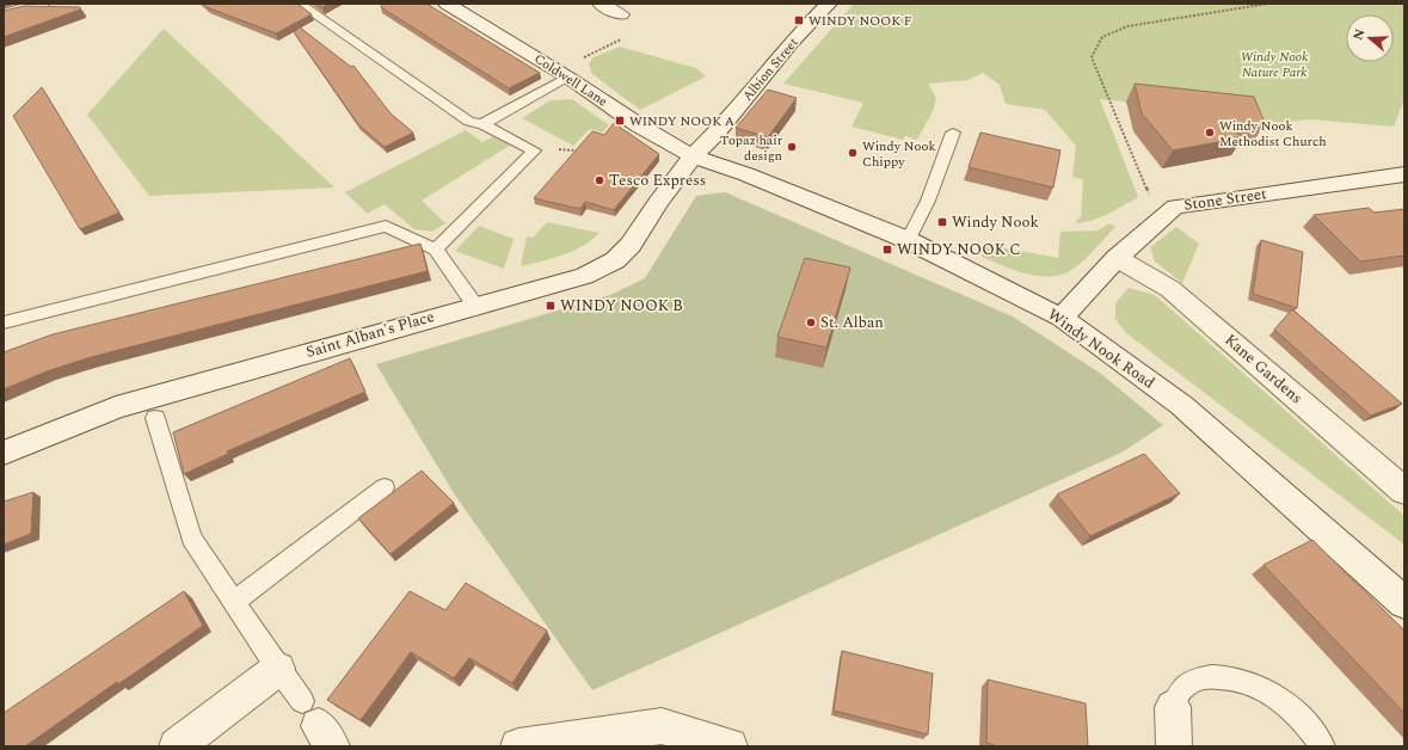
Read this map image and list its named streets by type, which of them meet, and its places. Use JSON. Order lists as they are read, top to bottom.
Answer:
{
  "streets": {
    "street": [
      "Albion Street",
      "Coldwell Lane",
      "Stone Street",
      "Saint Alban's Place",
      "Windy Nook Road",
      "Kane Gardens"
    ]
  },
  "crossings": [
    ["Albion Street", "Coldwell Lane"],
    ["Albion Street", "Saint Alban's Place"],
    ["Albion Street", "Windy Nook Road"],
    ["Coldwell Lane", "Saint Alban's Place"],
    ["Coldwell Lane", "Windy Nook Road"],
    ["Stone Street", "Windy Nook Road"],
    ["Stone Street", "Kane Gardens"],
    ["Saint Alban's Place", "Windy Nook Road"]
  ],
  "parks": ["Windy Nook Nature Park"],
  "places": {
    "transit": [
      "WINDY NOOK F",
      "WINDY NOOK A",
      "Windy Nook",
      "WINDY NOOK C",
      "WINDY NOOK B"
    ],
    "other": [
      "Windy Nook Methodist Church",
      "Topaz hair design",
      "Windy Nook Chippy",
      "Tesco Express",
      "St. Alban"
    ]
  },
  "north": "left"
}
